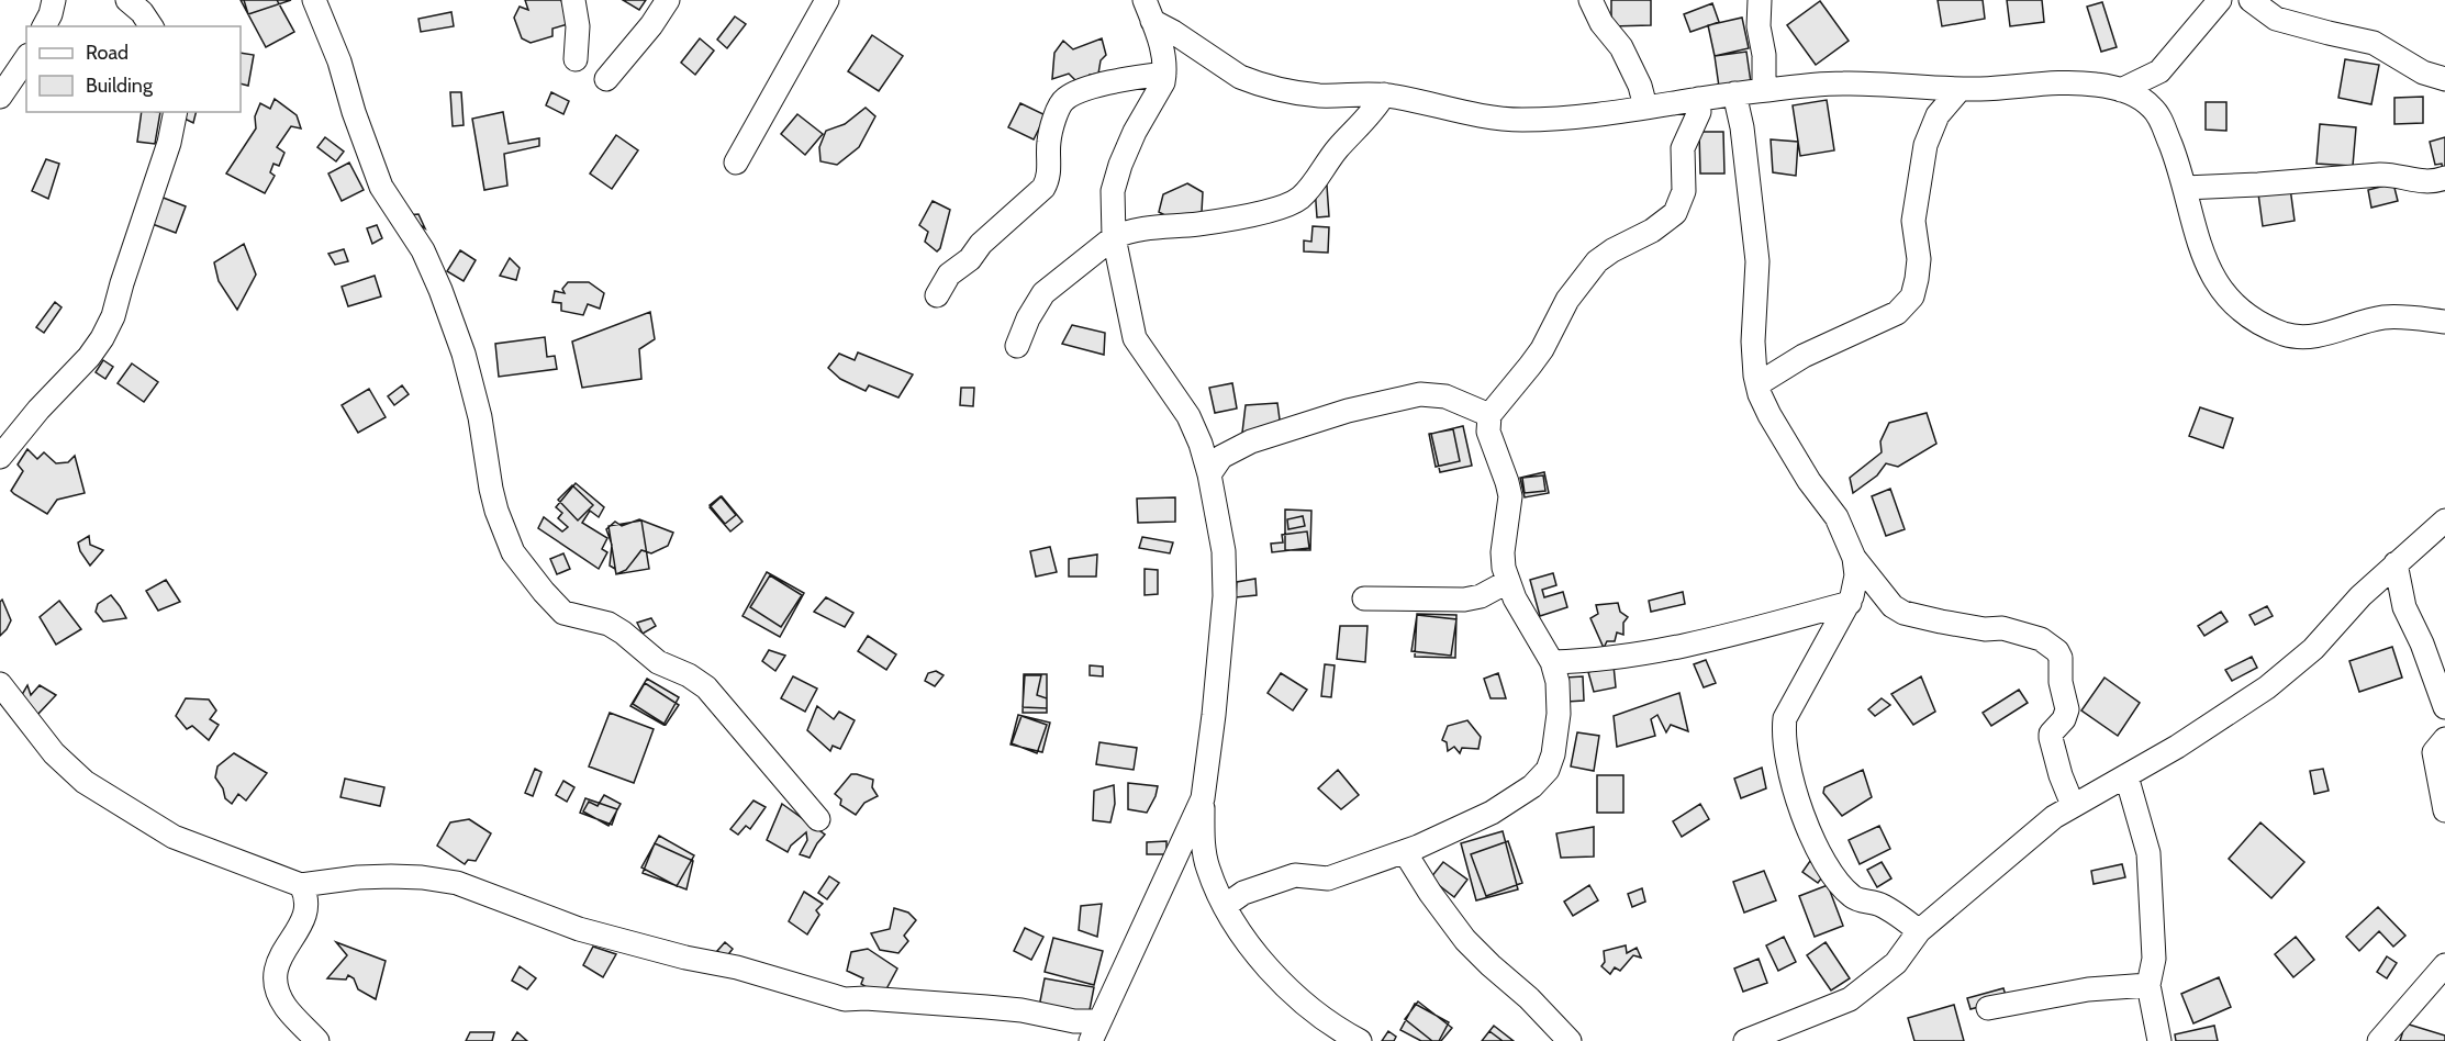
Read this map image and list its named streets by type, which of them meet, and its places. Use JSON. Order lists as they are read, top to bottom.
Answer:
{
  "legend": ["Road", "Building"]
}
